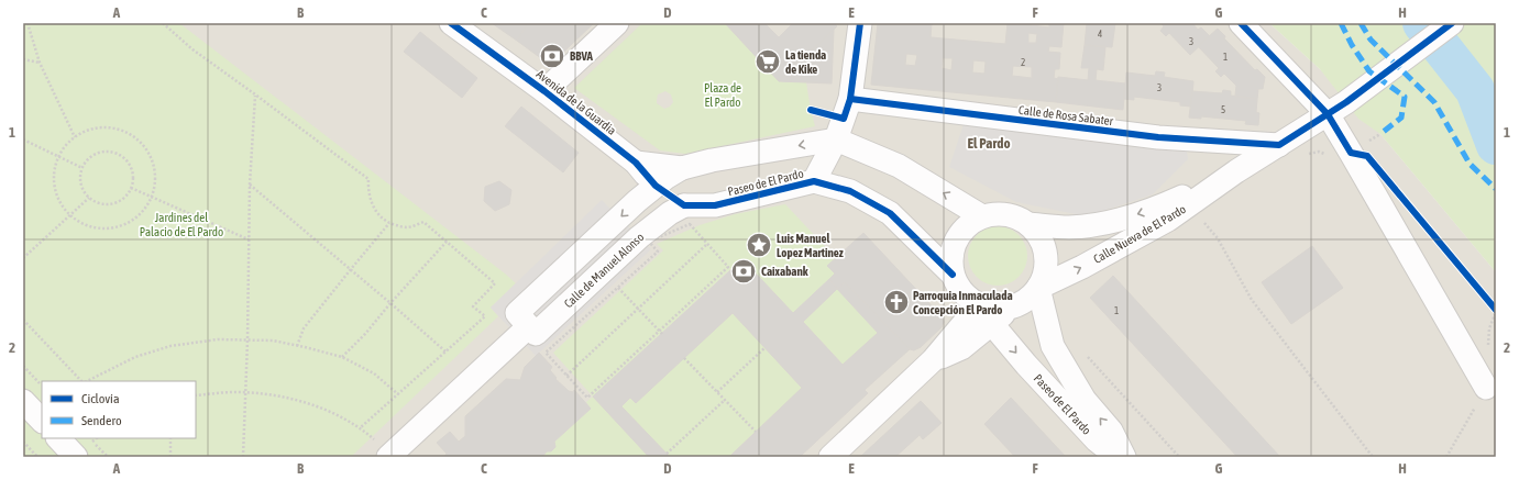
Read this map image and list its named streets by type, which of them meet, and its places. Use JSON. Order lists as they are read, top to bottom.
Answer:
{
  "streets": {
    "street": [
      "Avenida de la Guardia",
      "Calle de Rosa Sabater",
      "Paseo de El Pardo",
      "Calle Nueva de El Pardo",
      "Calle de Manuel Alonso"
    ]
  },
  "crossings": [
    ["Avenida de la Guardia", "Paseo de El Pardo"],
    ["Avenida de la Guardia", "Calle de Manuel Alonso"],
    ["Calle de Rosa Sabater", "Calle Nueva de El Pardo"],
    ["Paseo de El Pardo", "Calle Nueva de El Pardo"],
    ["Paseo de El Pardo", "Calle de Manuel Alonso"]
  ],
  "districts": ["El Pardo"],
  "parks": ["Plaza de El Pardo", "Jardines del Palacio de El Pardo"],
  "places": {
    "bank": ["BBVA", "Caixabank"],
    "supermarket": ["La tienda de Kike"],
    "place": ["Luis Manuel Lopez Martinez"],
    "church": ["Parroquia Inmaculada Concepción El Pardo"]
  },
  "house_numbers": [
    "4",
    "3",
    "1",
    "2",
    "3",
    "5",
    "1"
  ],
  "legend": ["Ciclovía", "Sendero"],
  "grid": {
    "columns": [
      "A",
      "B",
      "C",
      "D",
      "E",
      "F",
      "G",
      "H"
    ],
    "rows": ["1", "2"]
  }
}
